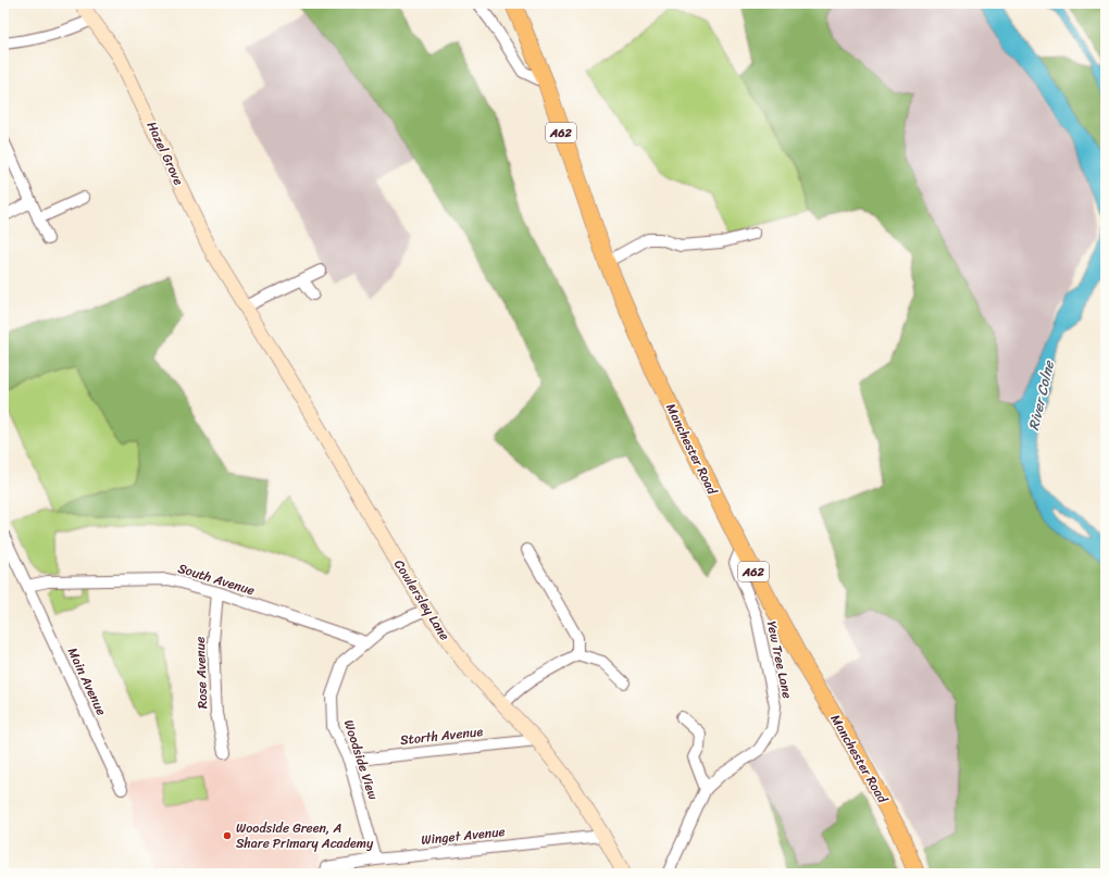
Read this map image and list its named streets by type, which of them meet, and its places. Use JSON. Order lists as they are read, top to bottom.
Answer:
{
  "streets": {
    "main road": ["A62", "Manchester Road"],
    "street": [
      "Hazel Grove",
      "South Avenue",
      "Cowlersley Lane",
      "Yew Tree Lane",
      "Rose Avenue",
      "Main Avenue",
      "Storth Avenue",
      "Woodside View",
      "Winget Avenue"
    ]
  },
  "crossings": [
    ["Hazel Grove", "Cowlersley Lane"],
    ["Manchester Road", "Yew Tree Lane"],
    ["South Avenue", "Rose Avenue"],
    ["South Avenue", "Main Avenue"],
    ["South Avenue", "Woodside View"],
    ["Cowlersley Lane", "Storth Avenue"],
    ["Cowlersley Lane", "Woodside View"],
    ["Cowlersley Lane", "Winget Avenue"],
    ["Storth Avenue", "Woodside View"],
    ["Woodside View", "Winget Avenue"]
  ],
  "water": ["River Colne"],
  "places": ["Woodside Green, A Share Primary Academy"]
}
